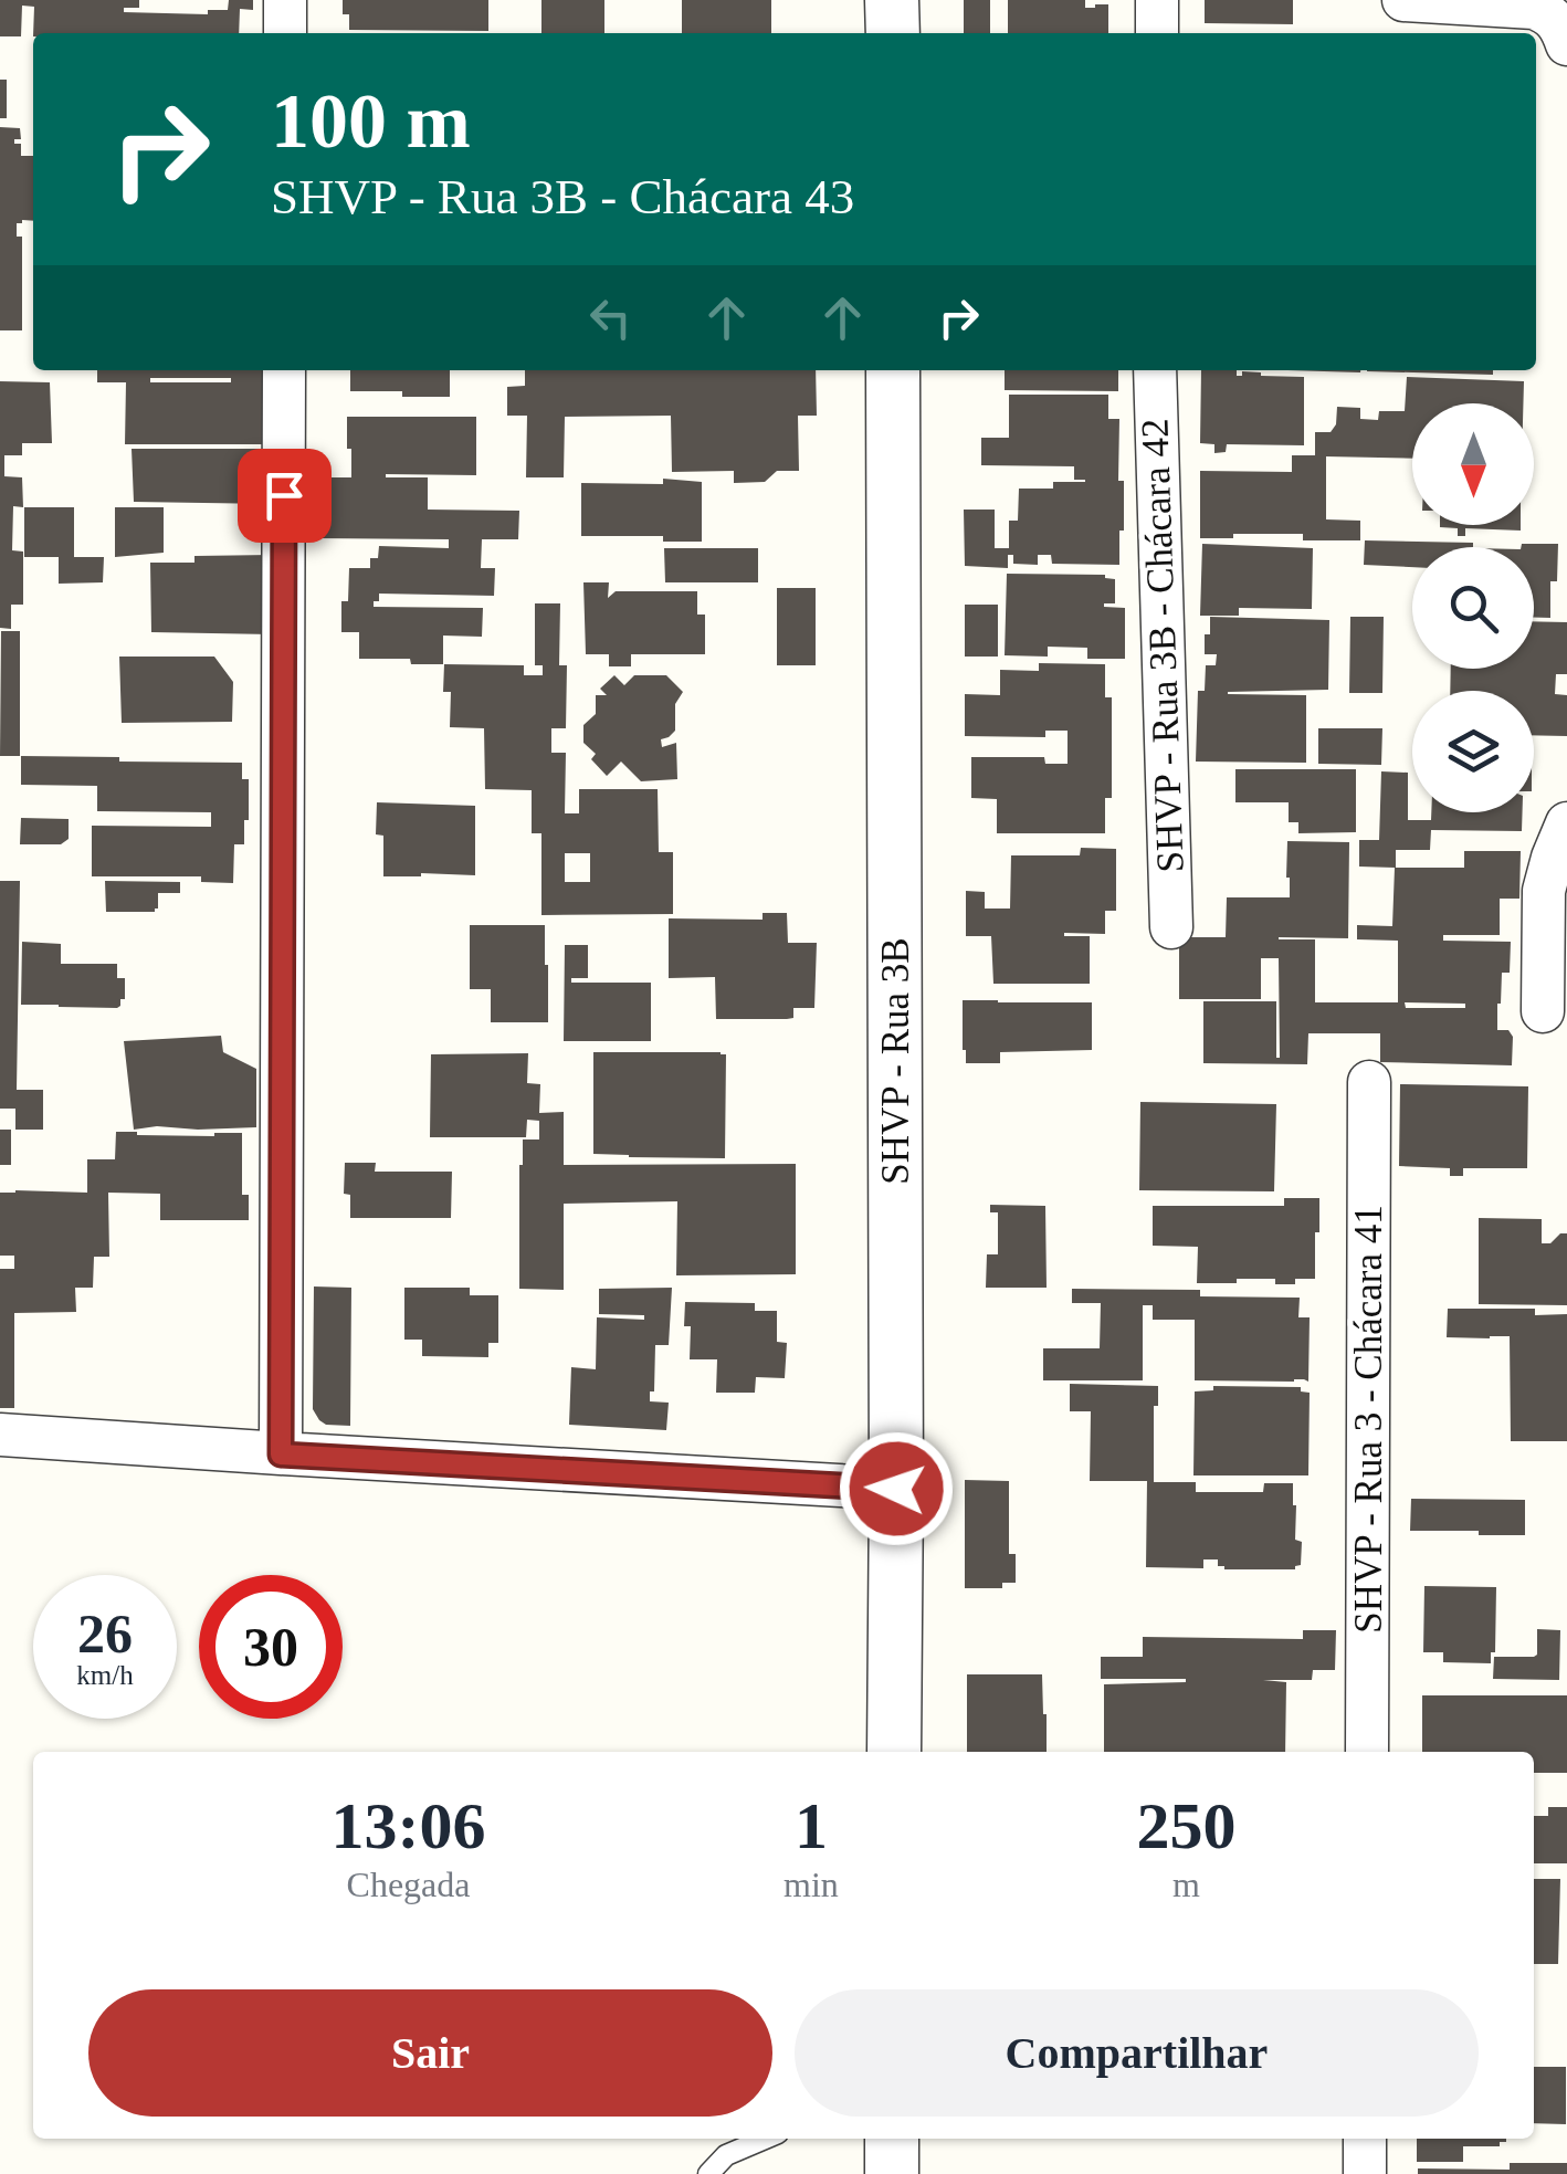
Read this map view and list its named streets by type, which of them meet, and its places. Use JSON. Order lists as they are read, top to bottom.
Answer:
{
  "streets": {
    "street": ["SHVP - Rua 3B - Chácara 42", "SHVP - Rua 3B", "SHVP - Rua 3 - Chácara 41"]
  },
  "north": "bottom",
  "page": {
    "turn": ["100 m", "SHVP - Rua 3B - Chácara 43"],
    "speed": "26 km/h",
    "limit": "30",
    "eta": [
      "13:06",
      "Chegada",
      "1",
      "min",
      "250",
      "m"
    ],
    "buttons": ["Sair", "Compartilhar"]
  }
}
